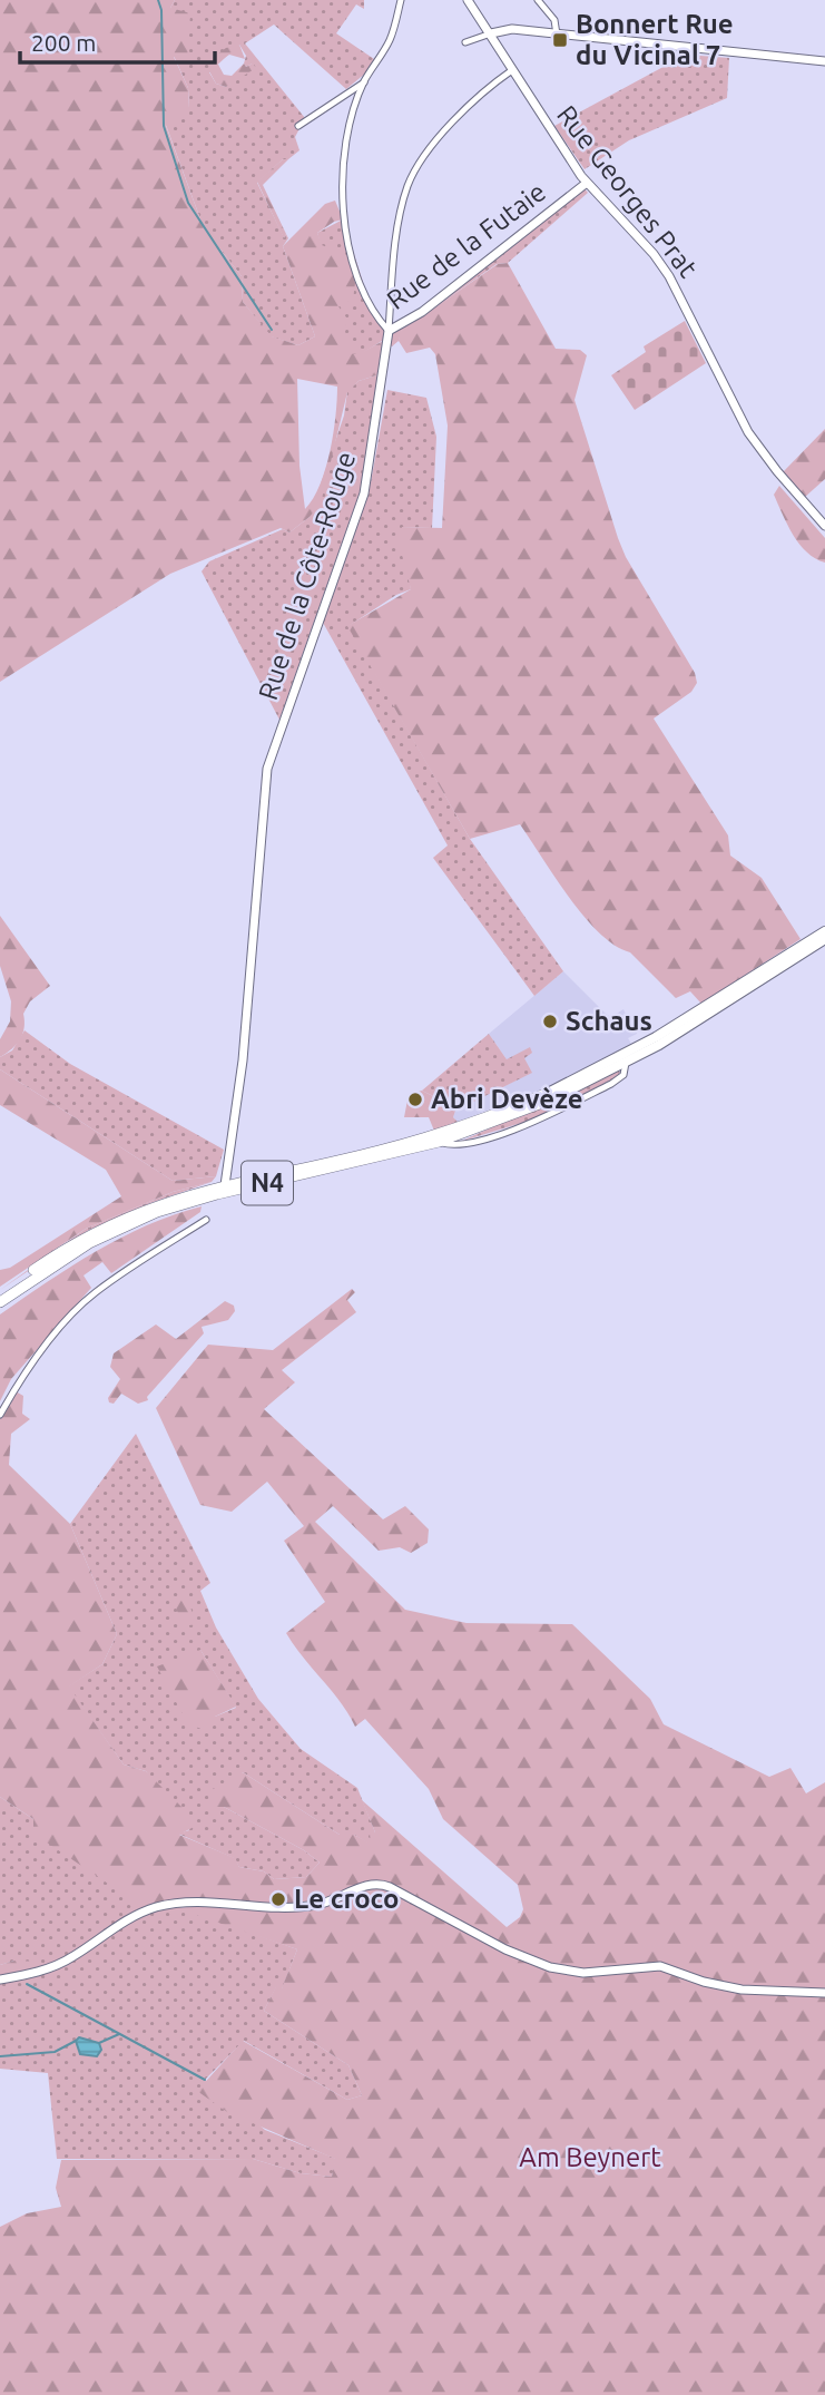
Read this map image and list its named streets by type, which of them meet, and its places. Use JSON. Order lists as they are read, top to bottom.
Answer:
{
  "streets": {
    "highway": ["N4"],
    "street": ["Rue Georges Prat", "Rue de la Futaie", "Rue de la Côte-Rouge"]
  },
  "crossings": [
    ["Rue Georges Prat", "Rue de la Futaie"],
    ["Rue de la Futaie", "Rue de la Côte-Rouge"],
    ["Rue de la Côte-Rouge", "N4"]
  ],
  "parks": ["Am Beynert"],
  "places": {
    "transit": ["Bonnert Rue du Vicinal 7"],
    "other": ["Schaus", "Abri Devèze", "Le croco"]
  },
  "scale_bar": "200 m"
}
